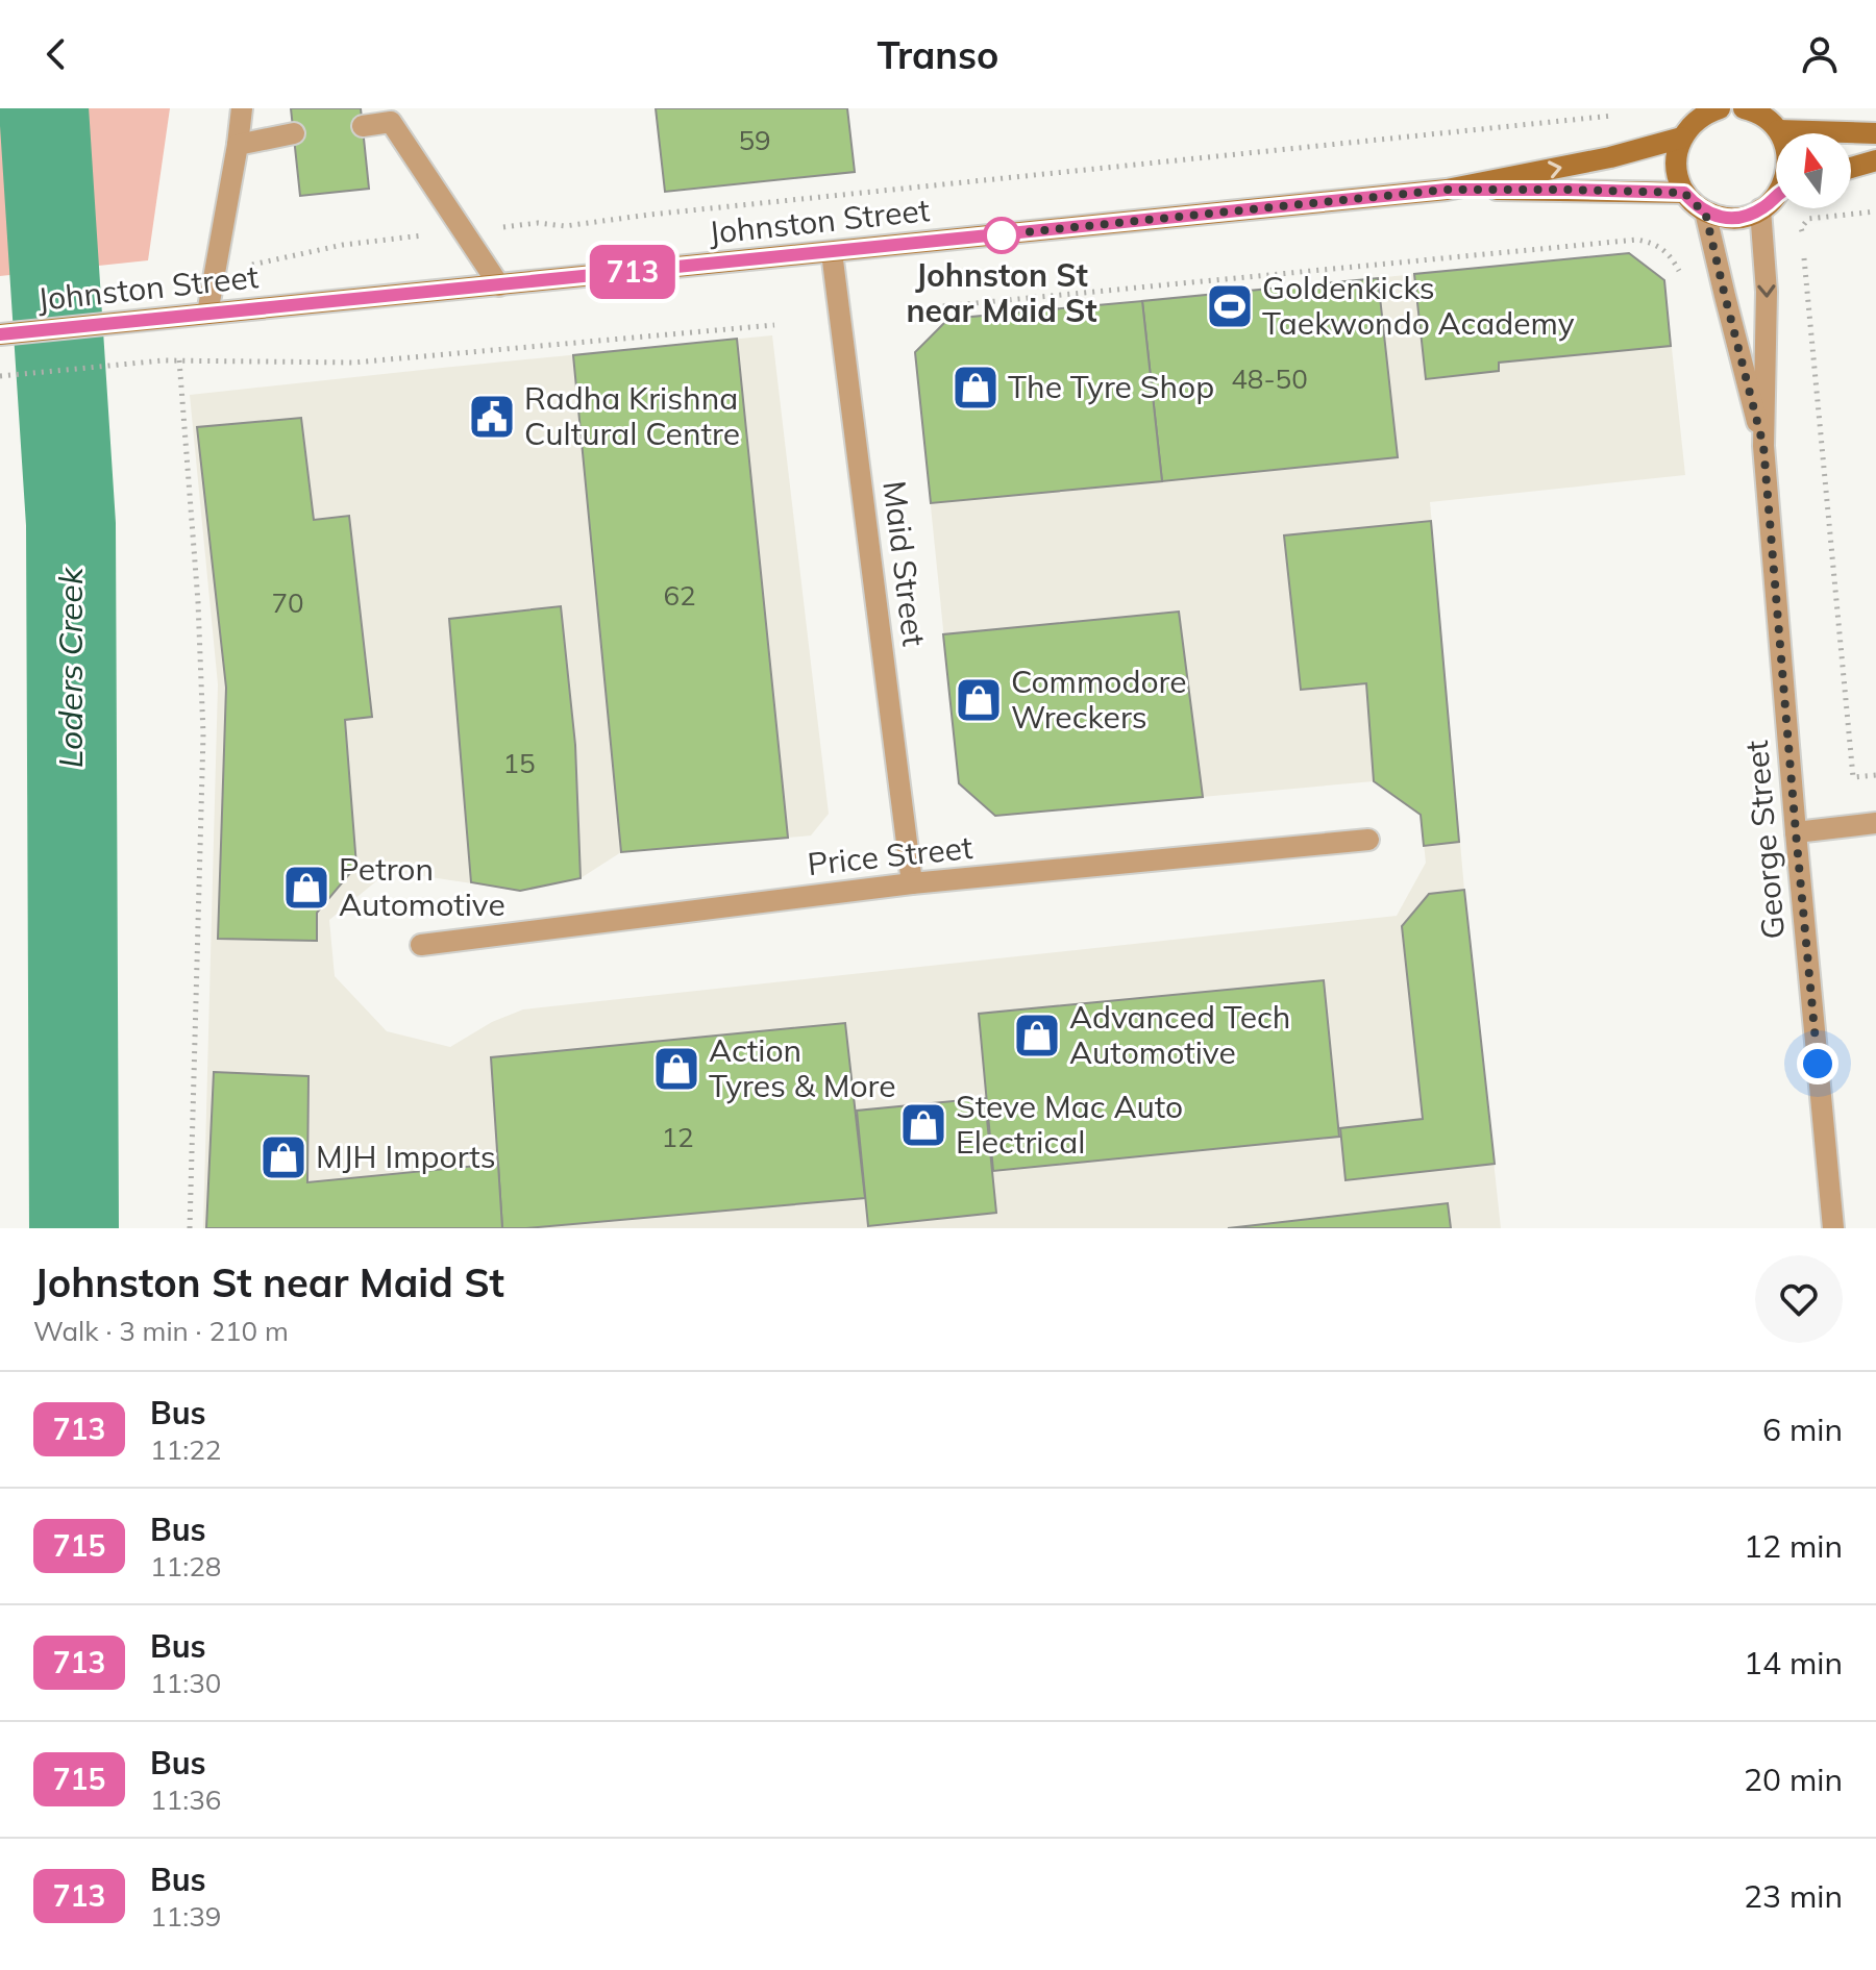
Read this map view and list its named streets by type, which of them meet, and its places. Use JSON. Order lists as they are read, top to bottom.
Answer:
{
  "streets": {
    "street": [
      "Johnston Street",
      "Maid Street",
      "George Street",
      "Price Street"
    ]
  },
  "crossings": [
    ["Johnston Street", "Maid Street"],
    ["Maid Street", "Price Street"]
  ],
  "water": ["Loders Creek"],
  "places": {
    "other": ["Johnston St near Maid St"],
    "sports": ["Goldenkicks Taekwondo Academy"],
    "shop": [
      "The Tyre Shop",
      "Commodore Wreckers",
      "Petron Automotive",
      "Advanced Tech Automotive",
      "Action Tyres & More",
      "Steve Mac Auto Electrical",
      "MJH Imports"
    ],
    "public building": ["Radha Krishna Cultural Centre"]
  },
  "lines": ["bus line 713"],
  "house_numbers": [
    "59",
    "48-50",
    "62",
    "70",
    "15",
    "12"
  ],
  "north": "top",
  "page": {
    "header": "Transo",
    "on_map": "713",
    "heading": ["Johnston St near Maid St", "Walk · 3 min · 210 m"],
    "list": [
      {
        "mark": "713",
        "name": "Bus",
        "note": "11:22",
        "value": "6 min"
      },
      {
        "mark": "715",
        "name": "Bus",
        "note": "11:28",
        "value": "12 min"
      },
      {
        "mark": "713",
        "name": "Bus",
        "note": "11:30",
        "value": "14 min"
      },
      {
        "mark": "715",
        "name": "Bus",
        "note": "11:36",
        "value": "20 min"
      },
      {
        "mark": "713",
        "name": "Bus",
        "note": "11:39",
        "value": "23 min"
      }
    ]
  }
}
